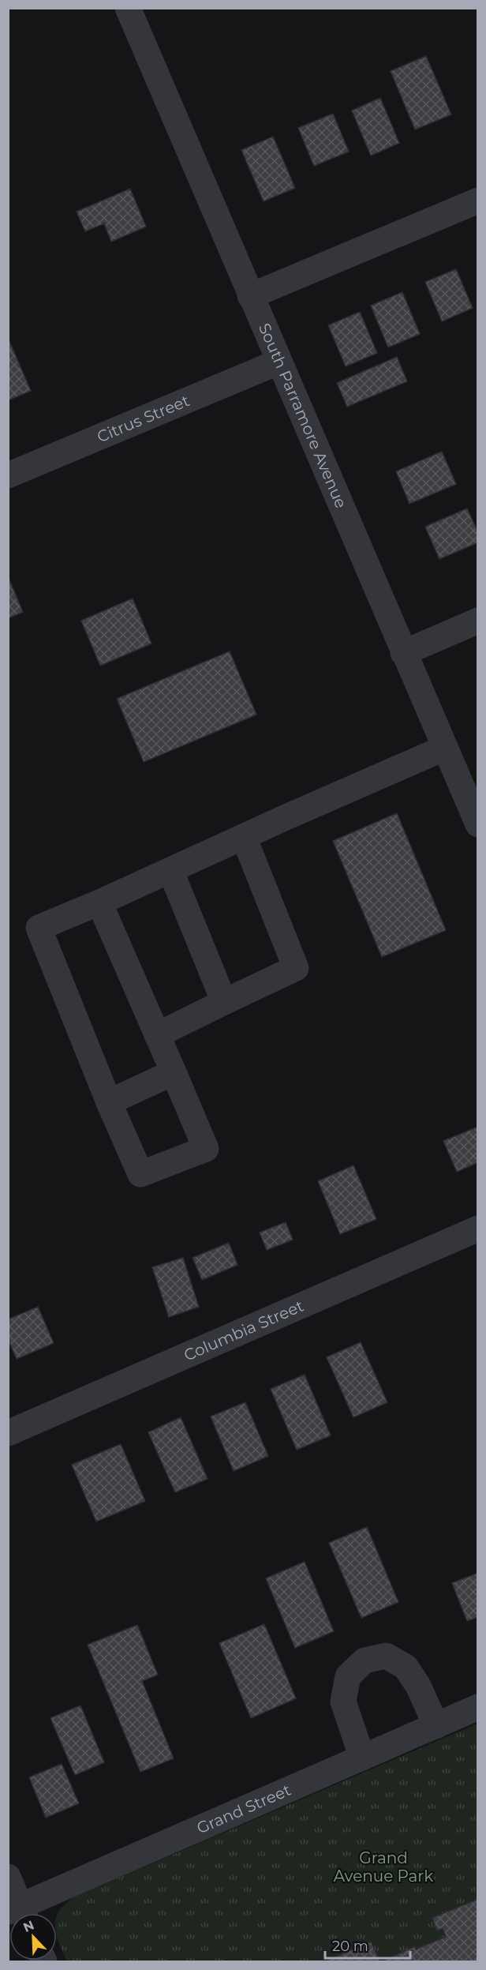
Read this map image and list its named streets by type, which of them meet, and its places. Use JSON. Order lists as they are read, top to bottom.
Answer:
{
  "streets": {
    "street": [
      "South Parramore Avenue",
      "Citrus Street",
      "Columbia Street",
      "Grand Street"
    ]
  },
  "crossings": [
    ["South Parramore Avenue", "Citrus Street"]
  ],
  "parks": ["Grand Avenue Park"],
  "scale_bar": "20 m",
  "north": "top left"
}
